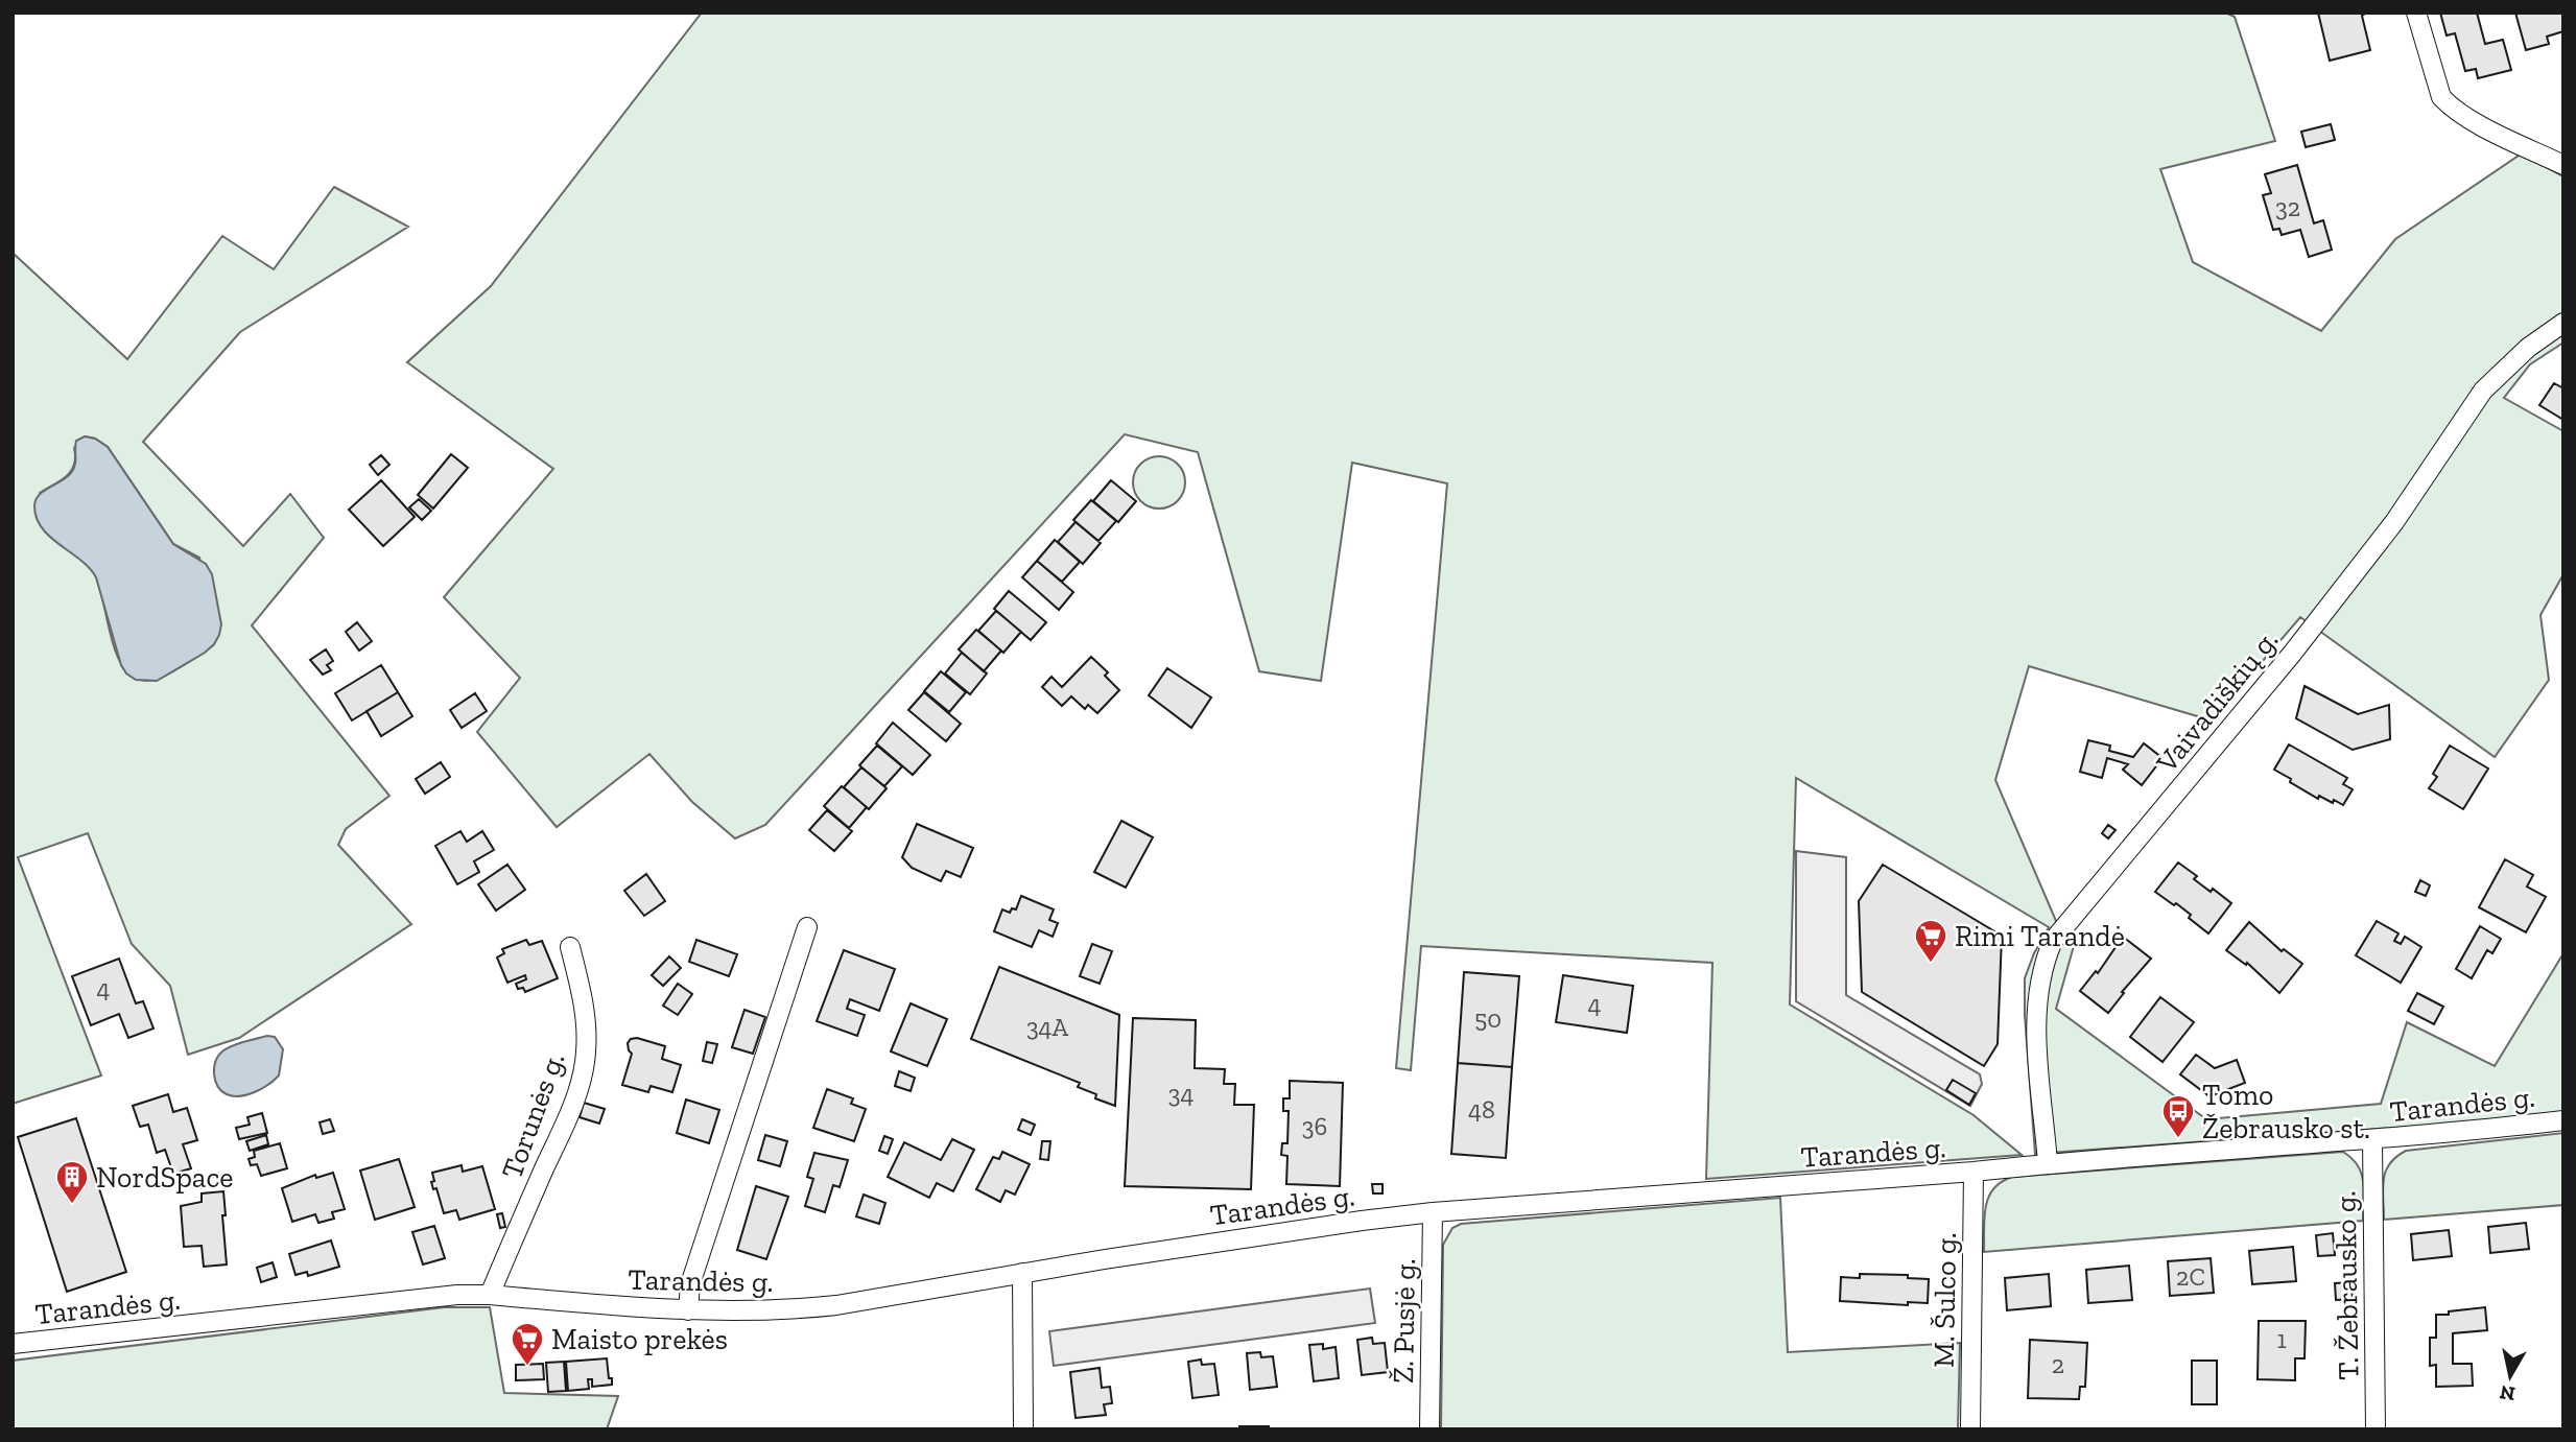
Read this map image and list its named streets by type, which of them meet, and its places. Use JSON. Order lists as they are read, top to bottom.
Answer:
{
  "streets": {
    "street": [
      "Vaivadiškių g.",
      "Tarandės g.",
      "Torunės g.",
      "T. Žebrausko g.",
      "M. Šulco g.",
      "Ž. Pusjė g."
    ]
  },
  "crossings": [
    ["Vaivadiškių g.", "Tarandės g."],
    ["Tarandės g.", "Torunės g."],
    ["Tarandės g.", "T. Žebrausko g."],
    ["Tarandės g.", "M. Šulco g."],
    ["Tarandės g.", "Ž. Pusjė g."]
  ],
  "places": {
    "supermarket": ["Rimi Tarandė", "Maisto prekės"],
    "bus stop": ["Tomo Žebrausko st."],
    "building": ["NordSpace"]
  },
  "house_numbers": [
    "32",
    "4",
    "4",
    "50",
    "34A",
    "34",
    "48",
    "36",
    "2C",
    "1",
    "2"
  ],
  "north": "bottom"
}
